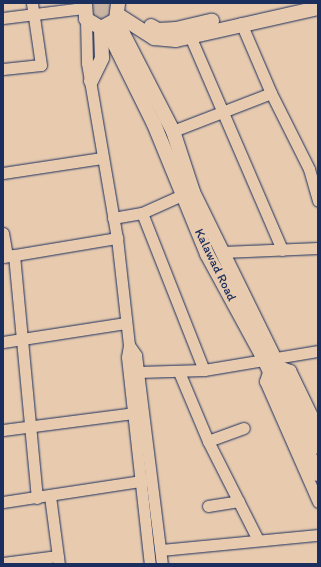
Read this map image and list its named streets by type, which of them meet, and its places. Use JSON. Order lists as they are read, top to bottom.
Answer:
{
  "streets": {
    "main road": ["Kalawad Road"]
  }
}
